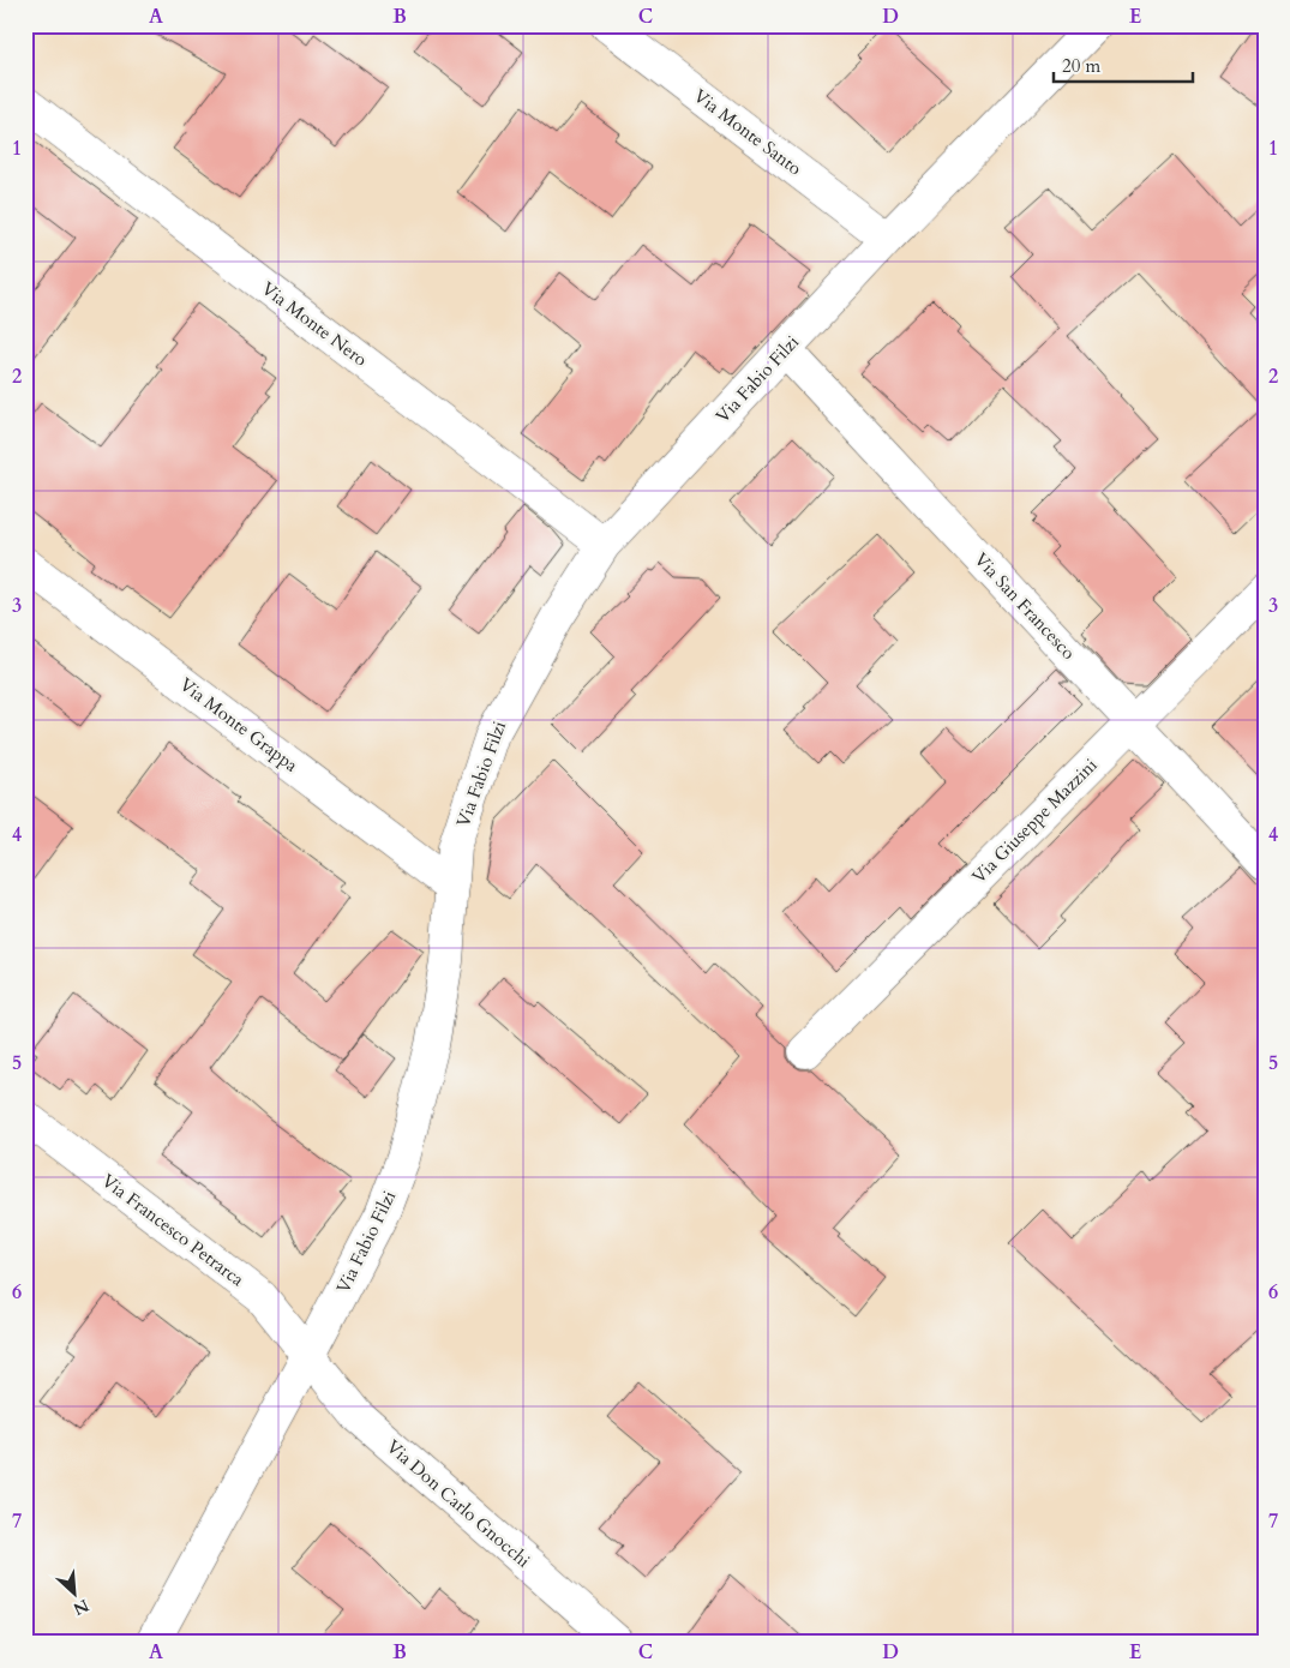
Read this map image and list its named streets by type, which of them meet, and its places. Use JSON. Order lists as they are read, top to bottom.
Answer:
{
  "streets": {
    "street": [
      "Via Monte Santo",
      "Via Monte Nero",
      "Via Fabio Filzi",
      "Via San Francesco",
      "Via Monte Grappa",
      "Via Giuseppe Mazzini",
      "Via Francesco Petrarca",
      "Via Don Carlo Gnocchi"
    ]
  },
  "crossings": [
    ["Via Monte Santo", "Via Fabio Filzi"],
    ["Via Monte Nero", "Via Fabio Filzi"],
    ["Via Fabio Filzi", "Via San Francesco"],
    ["Via Fabio Filzi", "Via Monte Grappa"],
    ["Via Fabio Filzi", "Via Francesco Petrarca"],
    ["Via Fabio Filzi", "Via Don Carlo Gnocchi"],
    ["Via San Francesco", "Via Giuseppe Mazzini"],
    ["Via Francesco Petrarca", "Via Don Carlo Gnocchi"]
  ],
  "scale_bar": "20 m",
  "north": "bottom right",
  "grid": {
    "columns": [
      "A",
      "B",
      "C",
      "D",
      "E"
    ],
    "rows": [
      "1",
      "2",
      "3",
      "4",
      "5",
      "6",
      "7"
    ]
  }
}
